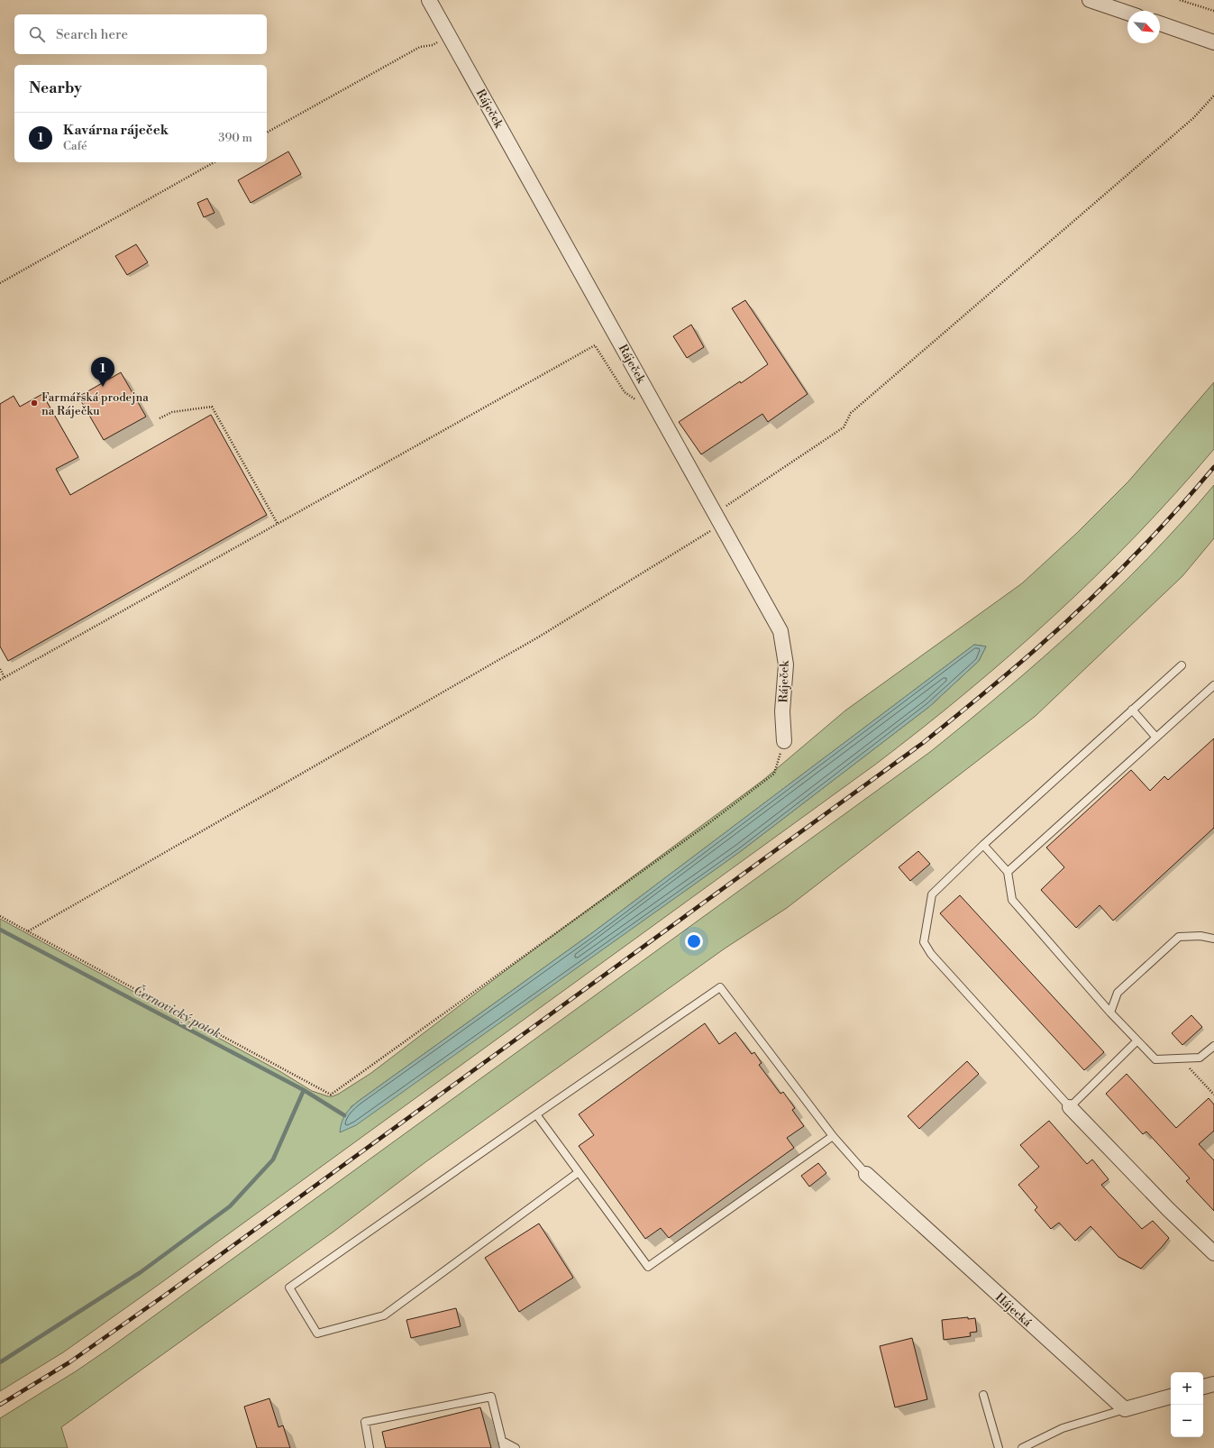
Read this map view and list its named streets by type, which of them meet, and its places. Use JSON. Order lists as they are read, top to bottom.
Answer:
{
  "streets": {
    "street": ["Ráječek", "Hájecká"]
  },
  "water": ["Černovický potok"],
  "places": ["Farmářská prodejna na Ráječku"],
  "north": "bottom right",
  "page": {
    "search": "Search here",
    "heading": "Nearby",
    "list": [
      {
        "mark": "1",
        "name": "Kavárna ráječek",
        "note": "Café",
        "value": "390 m"
      }
    ],
    "pins": "1",
    "map_buttons": ["+", "−"]
  }
}
